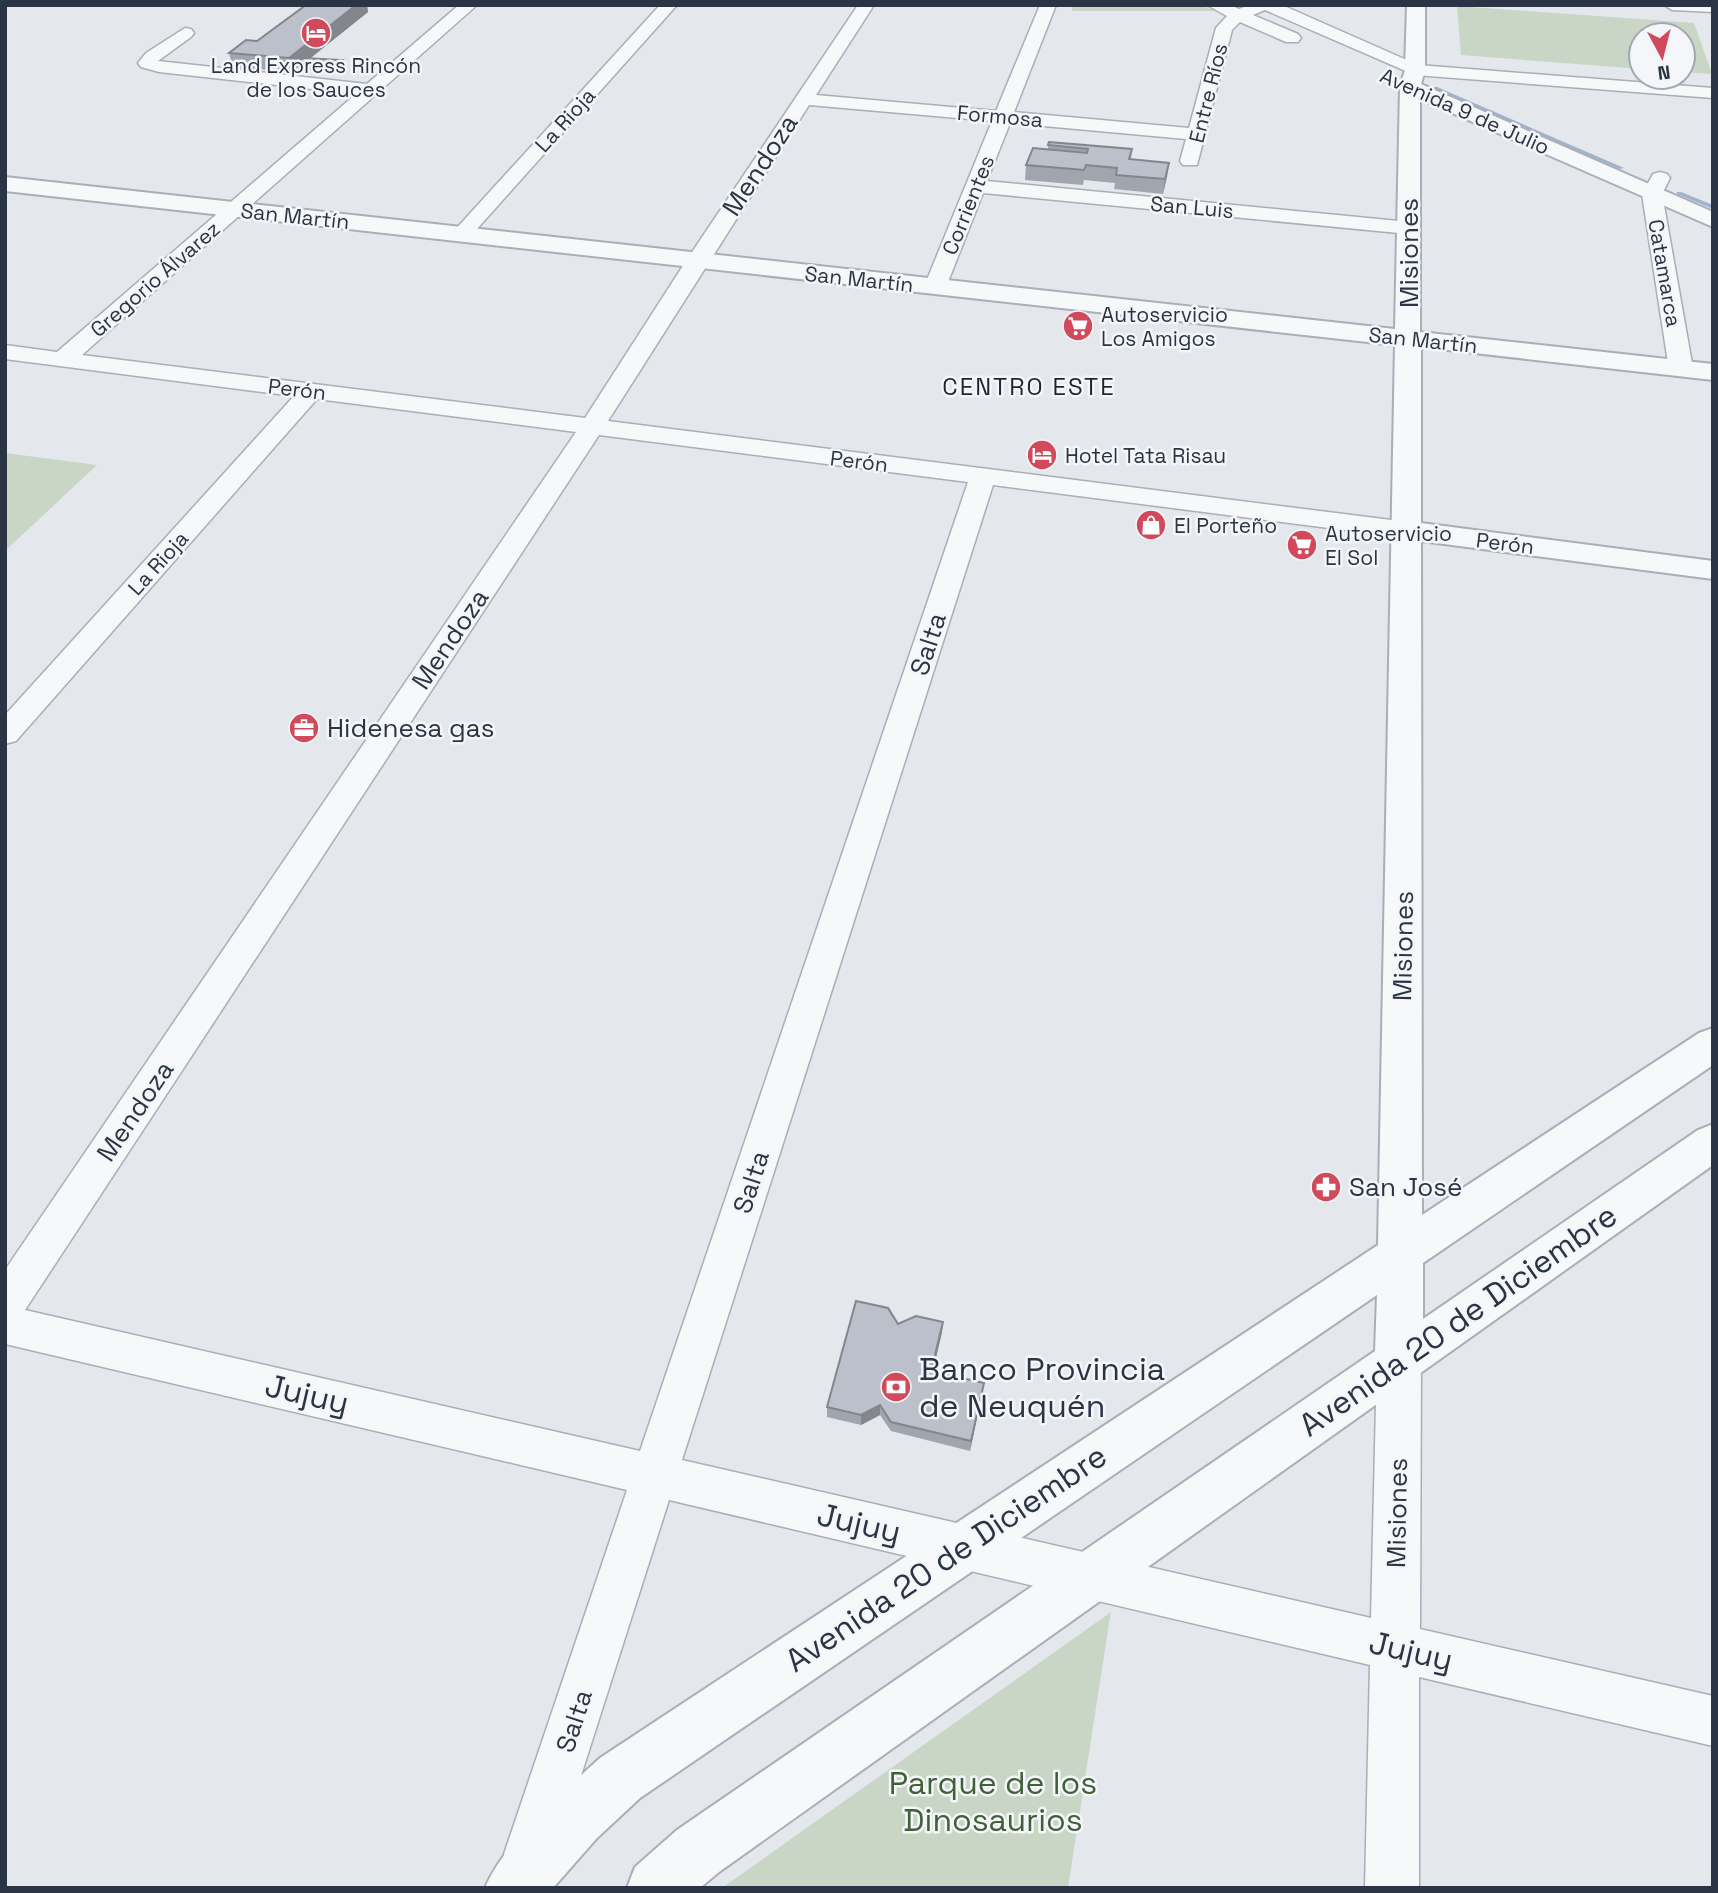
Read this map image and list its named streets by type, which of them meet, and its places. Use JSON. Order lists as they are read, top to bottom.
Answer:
{
  "streets": {
    "street": [
      "Entre Ríos",
      "Avenida 9 de Julio",
      "Formosa",
      "La Rioja",
      "Mendoza",
      "Corrientes",
      "San Luis",
      "San Martín",
      "Misiones",
      "Catamarca",
      "Gregorio Álvarez",
      "Perón",
      "Salta",
      "Avenida 20 de Diciembre",
      "Jujuy"
    ]
  },
  "crossings": [
    ["Entre Ríos", "Avenida 9 de Julio"],
    ["Entre Ríos", "Formosa"],
    ["Avenida 9 de Julio", "Misiones"],
    ["Avenida 9 de Julio", "Catamarca"],
    ["Formosa", "Mendoza"],
    ["Formosa", "Corrientes"],
    ["La Rioja", "San Martín"],
    ["La Rioja", "Perón"],
    ["Mendoza", "San Martín"],
    ["Mendoza", "Perón"],
    ["Corrientes", "San Luis"],
    ["Corrientes", "San Martín"],
    ["San Luis", "Misiones"],
    ["San Martín", "Misiones"],
    ["San Martín", "Catamarca"],
    ["San Martín", "Gregorio Álvarez"],
    ["Misiones", "Perón"],
    ["Misiones", "Avenida 20 de Diciembre"],
    ["Misiones", "Jujuy"],
    ["Gregorio Álvarez", "Perón"],
    ["Perón", "Salta"],
    ["Salta", "Avenida 20 de Diciembre"],
    ["Salta", "Jujuy"],
    ["Avenida 20 de Diciembre", "Jujuy"]
  ],
  "districts": ["CENTRO ESTE"],
  "parks": ["Parque de los Dinosaurios"],
  "places": {
    "hotel": ["Land Express Rincón de los Sauces", "Hotel Tata Risau"],
    "supermarket": ["Autoservicio Los Amigos", "Autoservicio El Sol"],
    "shop": ["El Porteño"],
    "office": ["Hidenesa gas"],
    "pharmacy": ["San José"],
    "bank": ["Banco Provincia de Neuquén"]
  },
  "north": "bottom"
}
